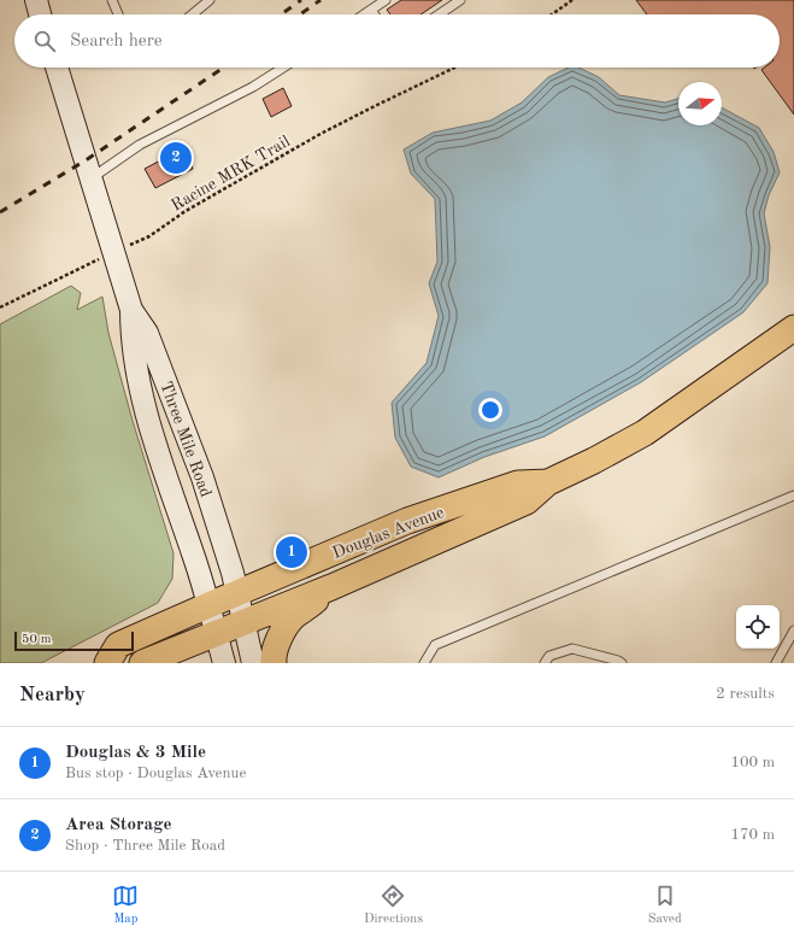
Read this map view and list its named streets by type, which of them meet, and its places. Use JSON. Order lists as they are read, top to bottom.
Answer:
{
  "streets": {
    "main road": ["Douglas Avenue"],
    "street": ["Three Mile Road"],
    "path": ["Racine MRK Trail"]
  },
  "crossings": [
    ["Racine MRK Trail", "Three Mile Road"],
    ["Three Mile Road", "Douglas Avenue"]
  ],
  "scale_bar": "50 m",
  "north": "right",
  "page": {
    "search": "Search here",
    "pins": ["2", "1"],
    "scale": "50 m",
    "heading": ["Nearby", "2 results"],
    "list": [
      {
        "mark": "1",
        "name": "Douglas & 3 Mile",
        "note": "Bus stop · Douglas Avenue",
        "value": "100 m"
      },
      {
        "mark": "2",
        "name": "Area Storage",
        "note": "Shop · Three Mile Road",
        "value": "170 m"
      }
    ],
    "nav": ["Map", "Directions", "Saved"]
  }
}
